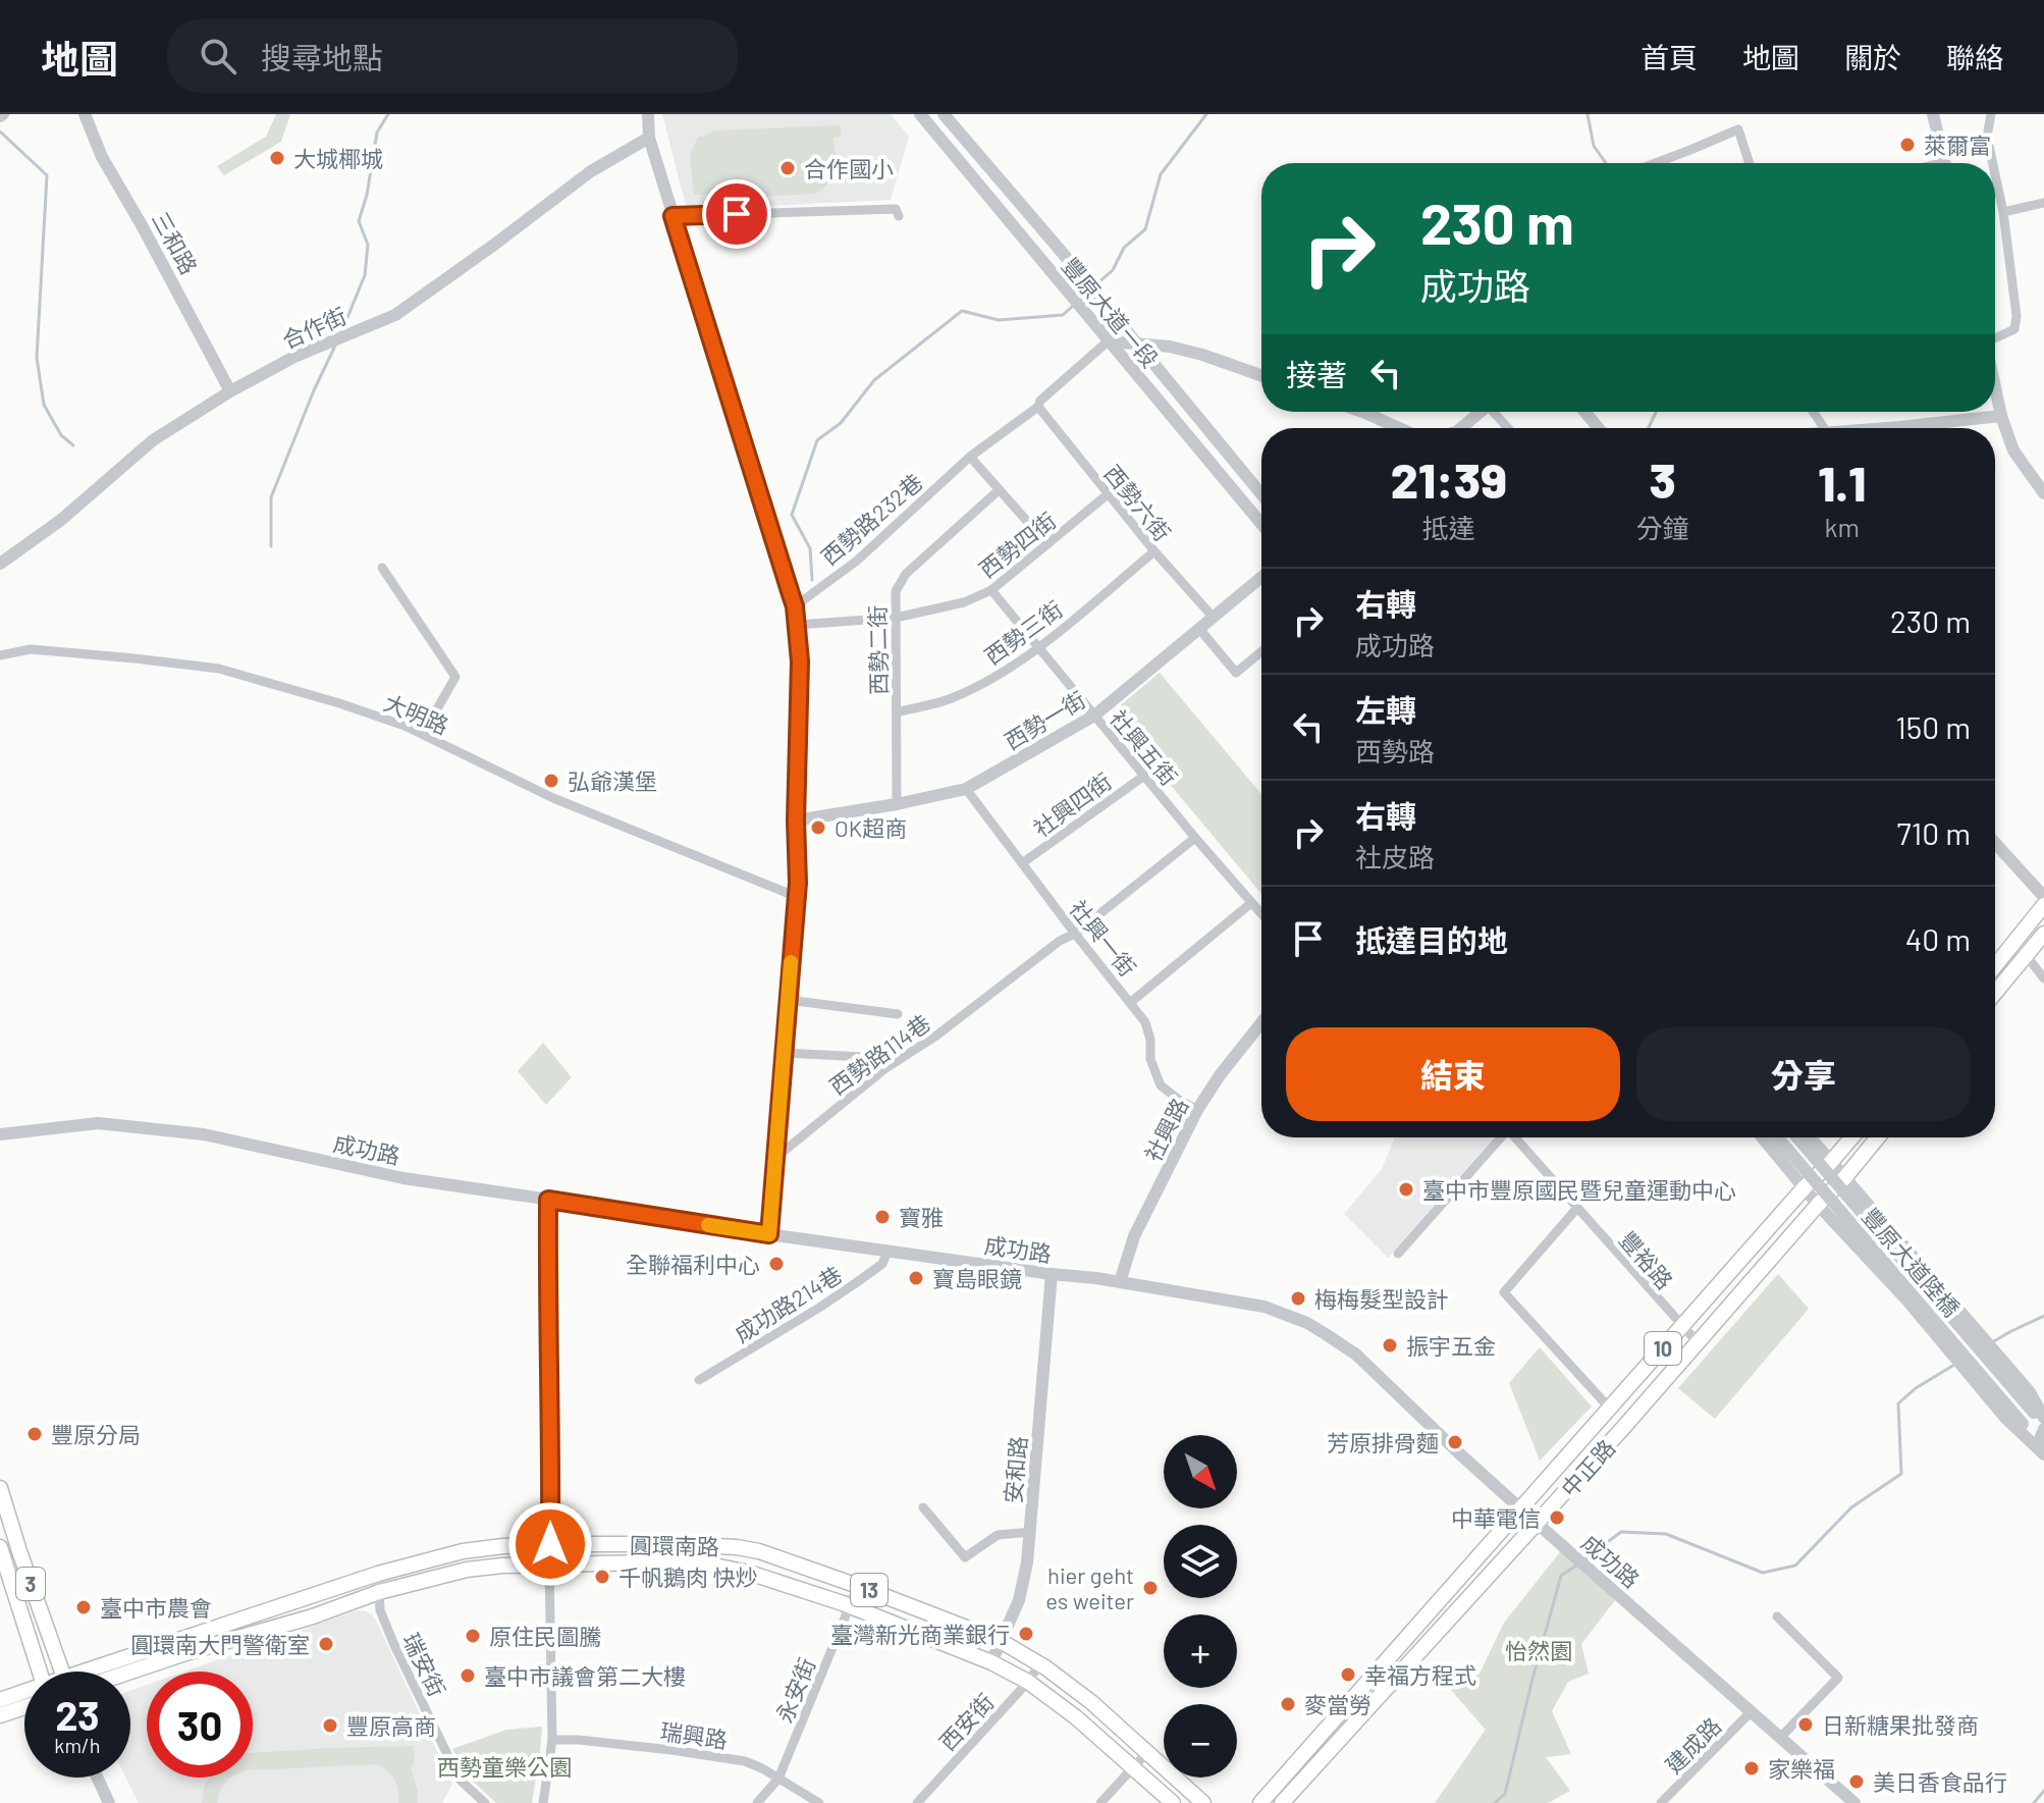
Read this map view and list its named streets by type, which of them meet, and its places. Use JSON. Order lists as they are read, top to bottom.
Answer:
{
  "streets": {
    "main road": [
      "10",
      "中正路",
      "圓環南路",
      "3",
      "13"
    ],
    "street": [
      "三和路",
      "豐原大道一段",
      "合作街",
      "西勢六街",
      "西勢路232巷",
      "西勢四街",
      "西勢三街",
      "西勢二街",
      "大明路",
      "西勢一街",
      "社興五街",
      "社興四街",
      "社興一街",
      "西勢路114巷",
      "社興路",
      "成功路",
      "豐裕路",
      "豐原大道陸橋",
      "成功路214巷",
      "安和路",
      "瑞安街",
      "永安街",
      "西安街",
      "瑞興路",
      "建成路"
    ]
  },
  "crossings": [
    ["三和路", "合作街"],
    ["豐原大道一段", "西勢路232巷"],
    ["西勢六街", "西勢路232巷"],
    ["西勢六街", "西勢四街"],
    ["西勢六街", "西勢三街"],
    ["西勢六街", "西勢一街"],
    ["西勢四街", "西勢二街"],
    ["西勢四街", "社興五街"],
    ["西勢三街", "西勢二街"],
    ["西勢三街", "社興五街"],
    ["西勢二街", "西勢一街"],
    ["西勢一街", "社興五街"],
    ["西勢一街", "社興一街"],
    ["社興五街", "社興四街"],
    ["社興五街", "西勢路114巷"],
    ["社興四街", "社興一街"],
    ["社興一街", "西勢路114巷"],
    ["社興一街", "社興路"],
    ["社興路", "成功路"],
    ["成功路", "成功路214巷"],
    ["成功路", "中正路"],
    ["成功路", "安和路"],
    ["成功路", "建成路"],
    ["豐裕路", "中正路"],
    ["安和路", "圓環南路"],
    ["圓環南路", "瑞安街"],
    ["圓環南路", "永安街"],
    ["圓環南路", "西安街"],
    ["永安街", "瑞興路"]
  ],
  "parks": ["怡然園", "西勢童樂公園"],
  "places": [
    "萊爾富",
    "大城椰城",
    "合作國小",
    "弘爺漢堡",
    "OK超商",
    "臺中市豐原國民暨兒童運動中心",
    "寶雅",
    "全聯福利中心",
    "寶島眼鏡",
    "梅梅髮型設計",
    "振宇五金",
    "豐原分局",
    "芳原排骨麵",
    "中華電信",
    "千帆鵝肉 快炒",
    "hier geht es weiter",
    "臺中市農會",
    "臺灣新光商業銀行",
    "原住民圖騰",
    "圓環南大門警衛室",
    "幸福方程式",
    "臺中市議會第二大樓",
    "麥當勞",
    "日新糖果批發商",
    "豐原高商",
    "家樂福",
    "美日香食品行"
  ],
  "north": "bottom right",
  "page": {
    "header": "地圖",
    "search": "搜尋地點",
    "nav": [
      "首頁",
      "地圖",
      "關於",
      "聯絡"
    ],
    "turn": ["230 m", "成功路"],
    "then": "接著",
    "eta": [
      "21:39",
      "抵達",
      "3",
      "分鐘",
      "1.1",
      "km"
    ],
    "list": [
      {
        "name": "右轉",
        "note": "成功路",
        "value": "230 m"
      },
      {
        "name": "左轉",
        "note": "西勢路",
        "value": "150 m"
      },
      {
        "name": "右轉",
        "note": "社皮路",
        "value": "710 m"
      },
      {
        "name": "抵達目的地",
        "value": "40 m"
      }
    ],
    "buttons": ["結束", "分享"],
    "map_buttons": ["+", "−"],
    "speed": "23 km/h",
    "limit": "30"
  }
}
